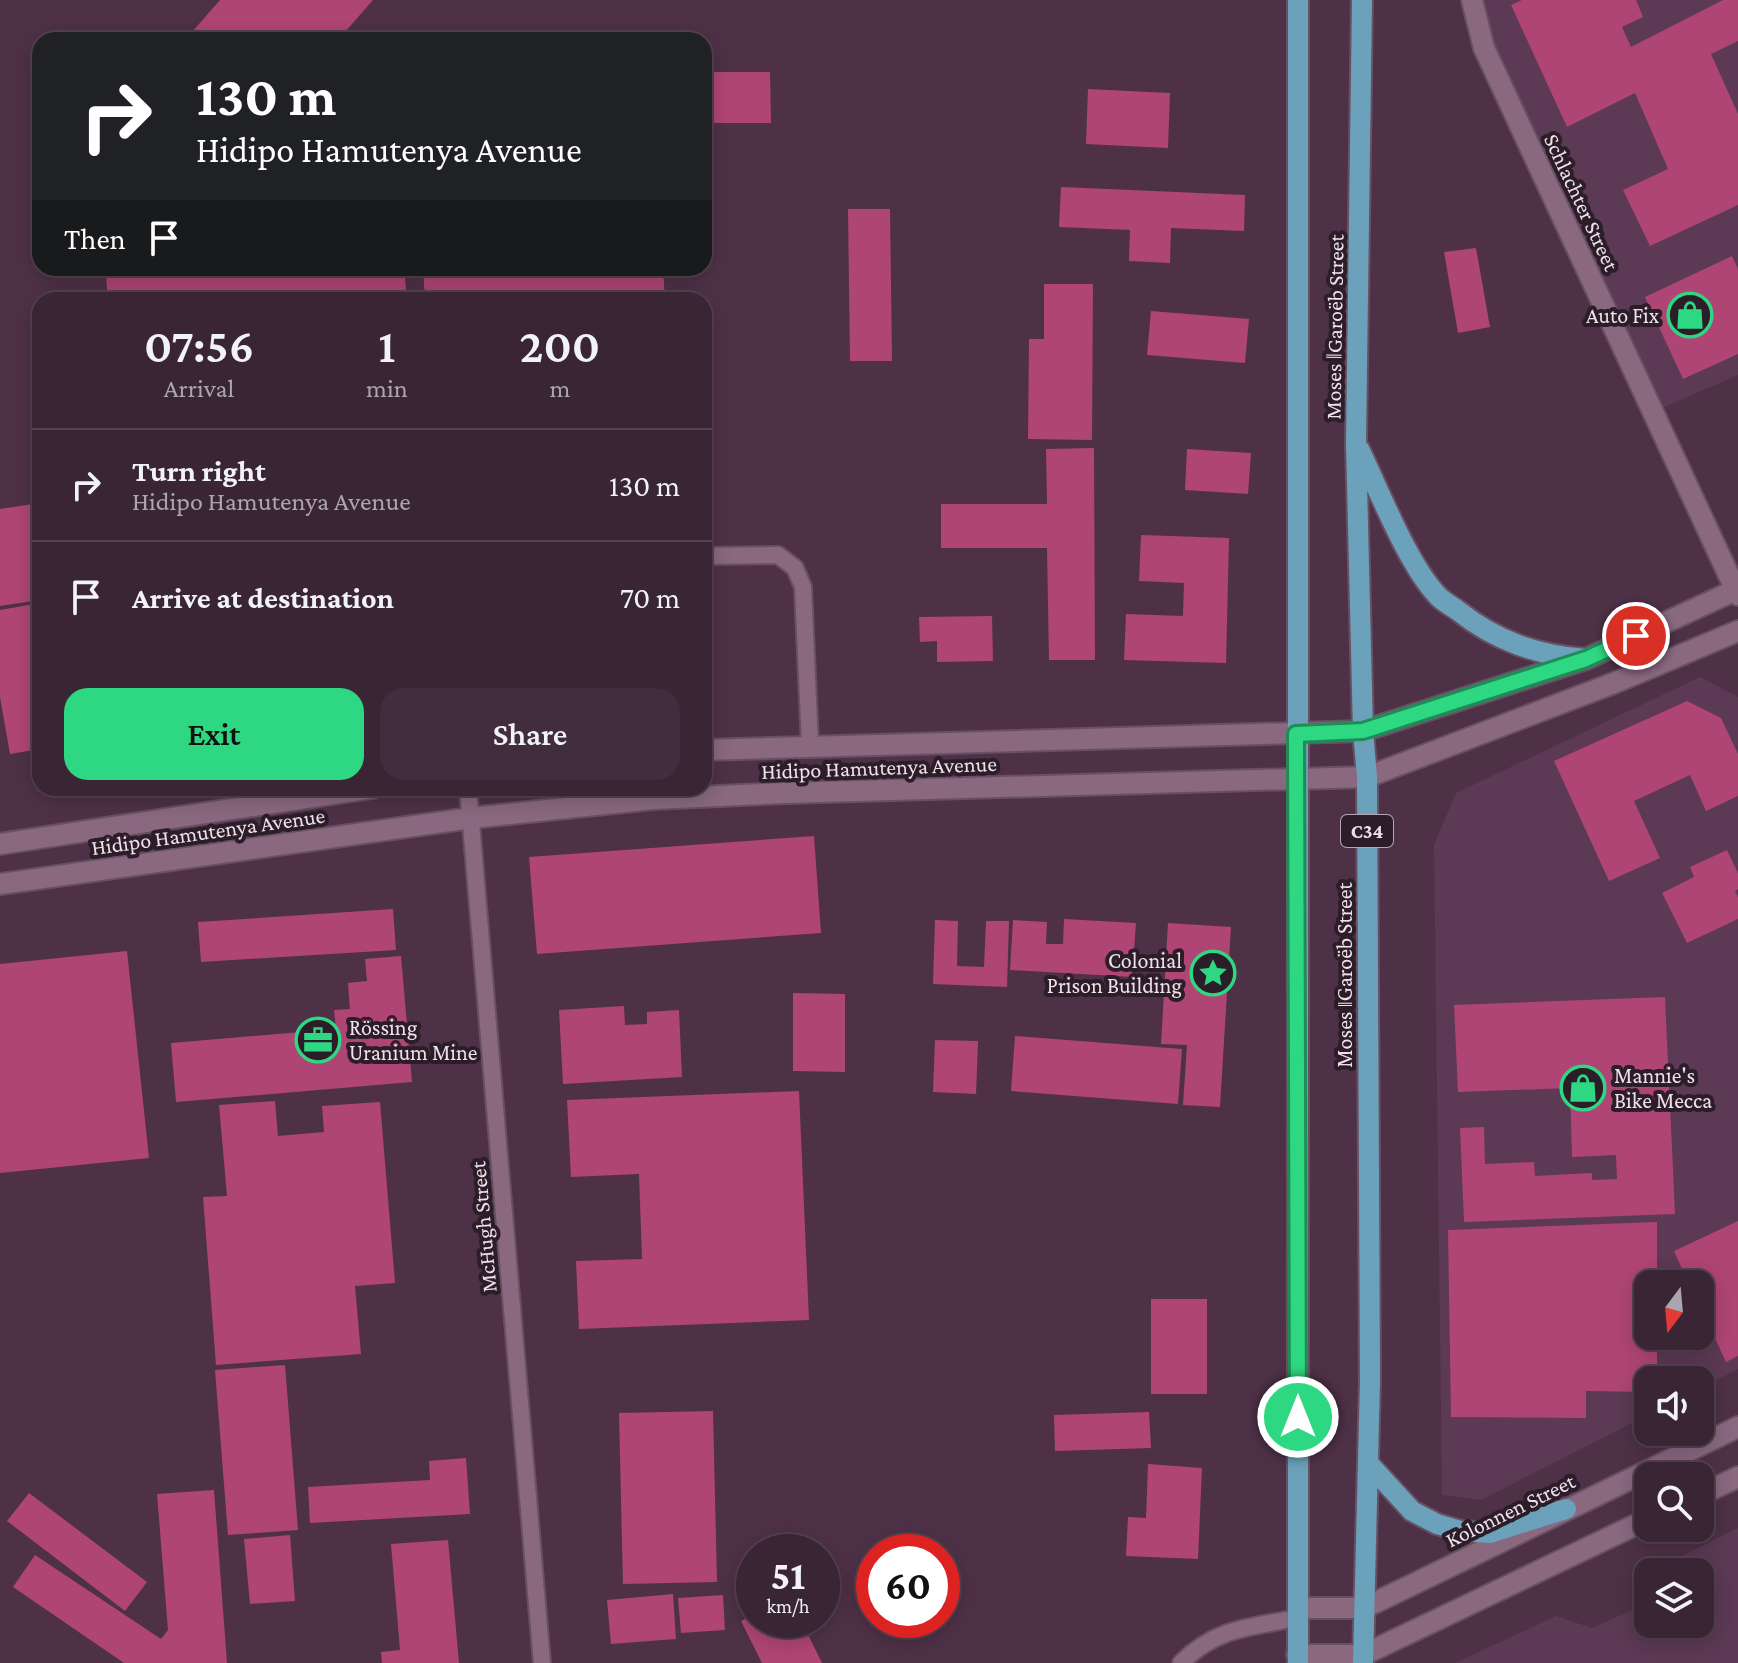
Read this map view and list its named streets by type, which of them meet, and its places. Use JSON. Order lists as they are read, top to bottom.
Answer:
{
  "streets": {
    "main road": ["Moses ǁGaroëb Street", "C34"],
    "street": ["Schlachter Street", "Hidipo Hamutenya Avenue", "Kolonnen Street"],
    "lane": ["McHugh Street"]
  },
  "crossings": [
    ["Schlachter Street", "Hidipo Hamutenya Avenue"],
    ["Moses ǁGaroëb Street", "Hidipo Hamutenya Avenue"],
    ["Moses ǁGaroëb Street", "Kolonnen Street"],
    ["Hidipo Hamutenya Avenue", "McHugh Street"]
  ],
  "places": {
    "shop": ["Auto Fix", "Mannie's Bike Mecca"],
    "place": ["Colonial Prison Building"],
    "office": ["Rössing Uranium Mine"]
  },
  "north": "bottom",
  "page": {
    "turn": ["130 m", "Hidipo Hamutenya Avenue"],
    "then": "Then",
    "eta": [
      "07:56",
      "Arrival",
      "1",
      "min",
      "200",
      "m"
    ],
    "list": [
      {
        "name": "Turn right",
        "note": "Hidipo Hamutenya Avenue",
        "value": "130 m"
      },
      {
        "name": "Arrive at destination",
        "value": "70 m"
      }
    ],
    "buttons": ["Exit", "Share"],
    "speed": "51 km/h",
    "limit": "60"
  }
}
